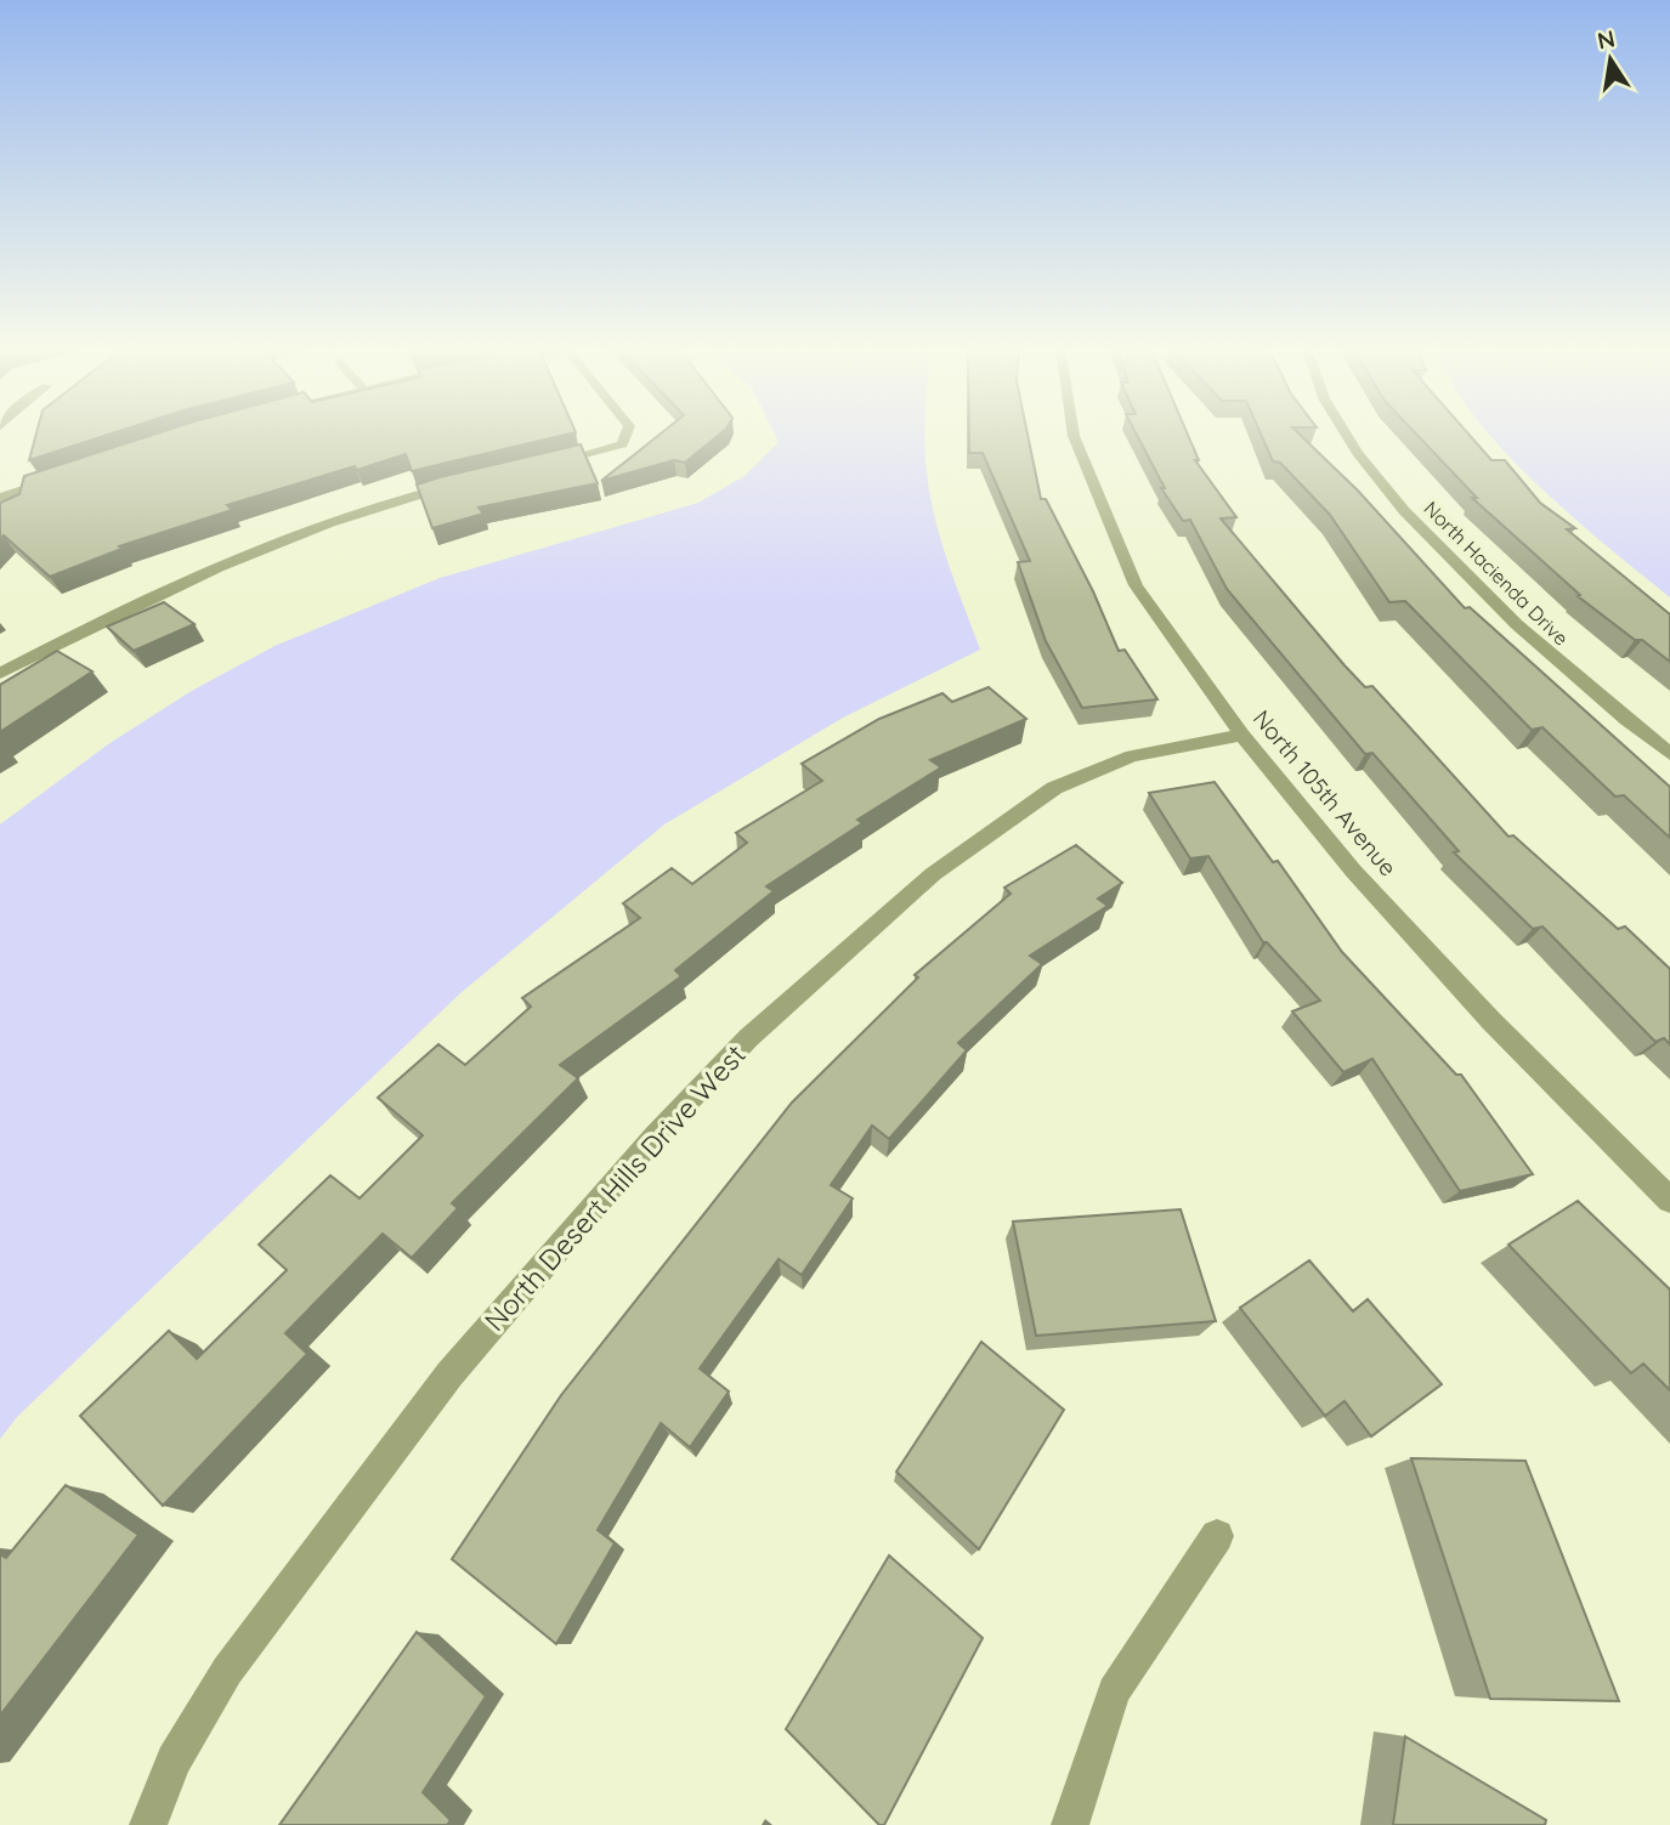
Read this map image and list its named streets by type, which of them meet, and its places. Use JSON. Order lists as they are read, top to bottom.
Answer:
{
  "streets": {
    "street": ["North Hacienda Drive", "North 105th Avenue", "North Desert Hills Drive West"]
  },
  "crossings": [
    ["North 105th Avenue", "North Desert Hills Drive West"]
  ],
  "north": "top"
}
